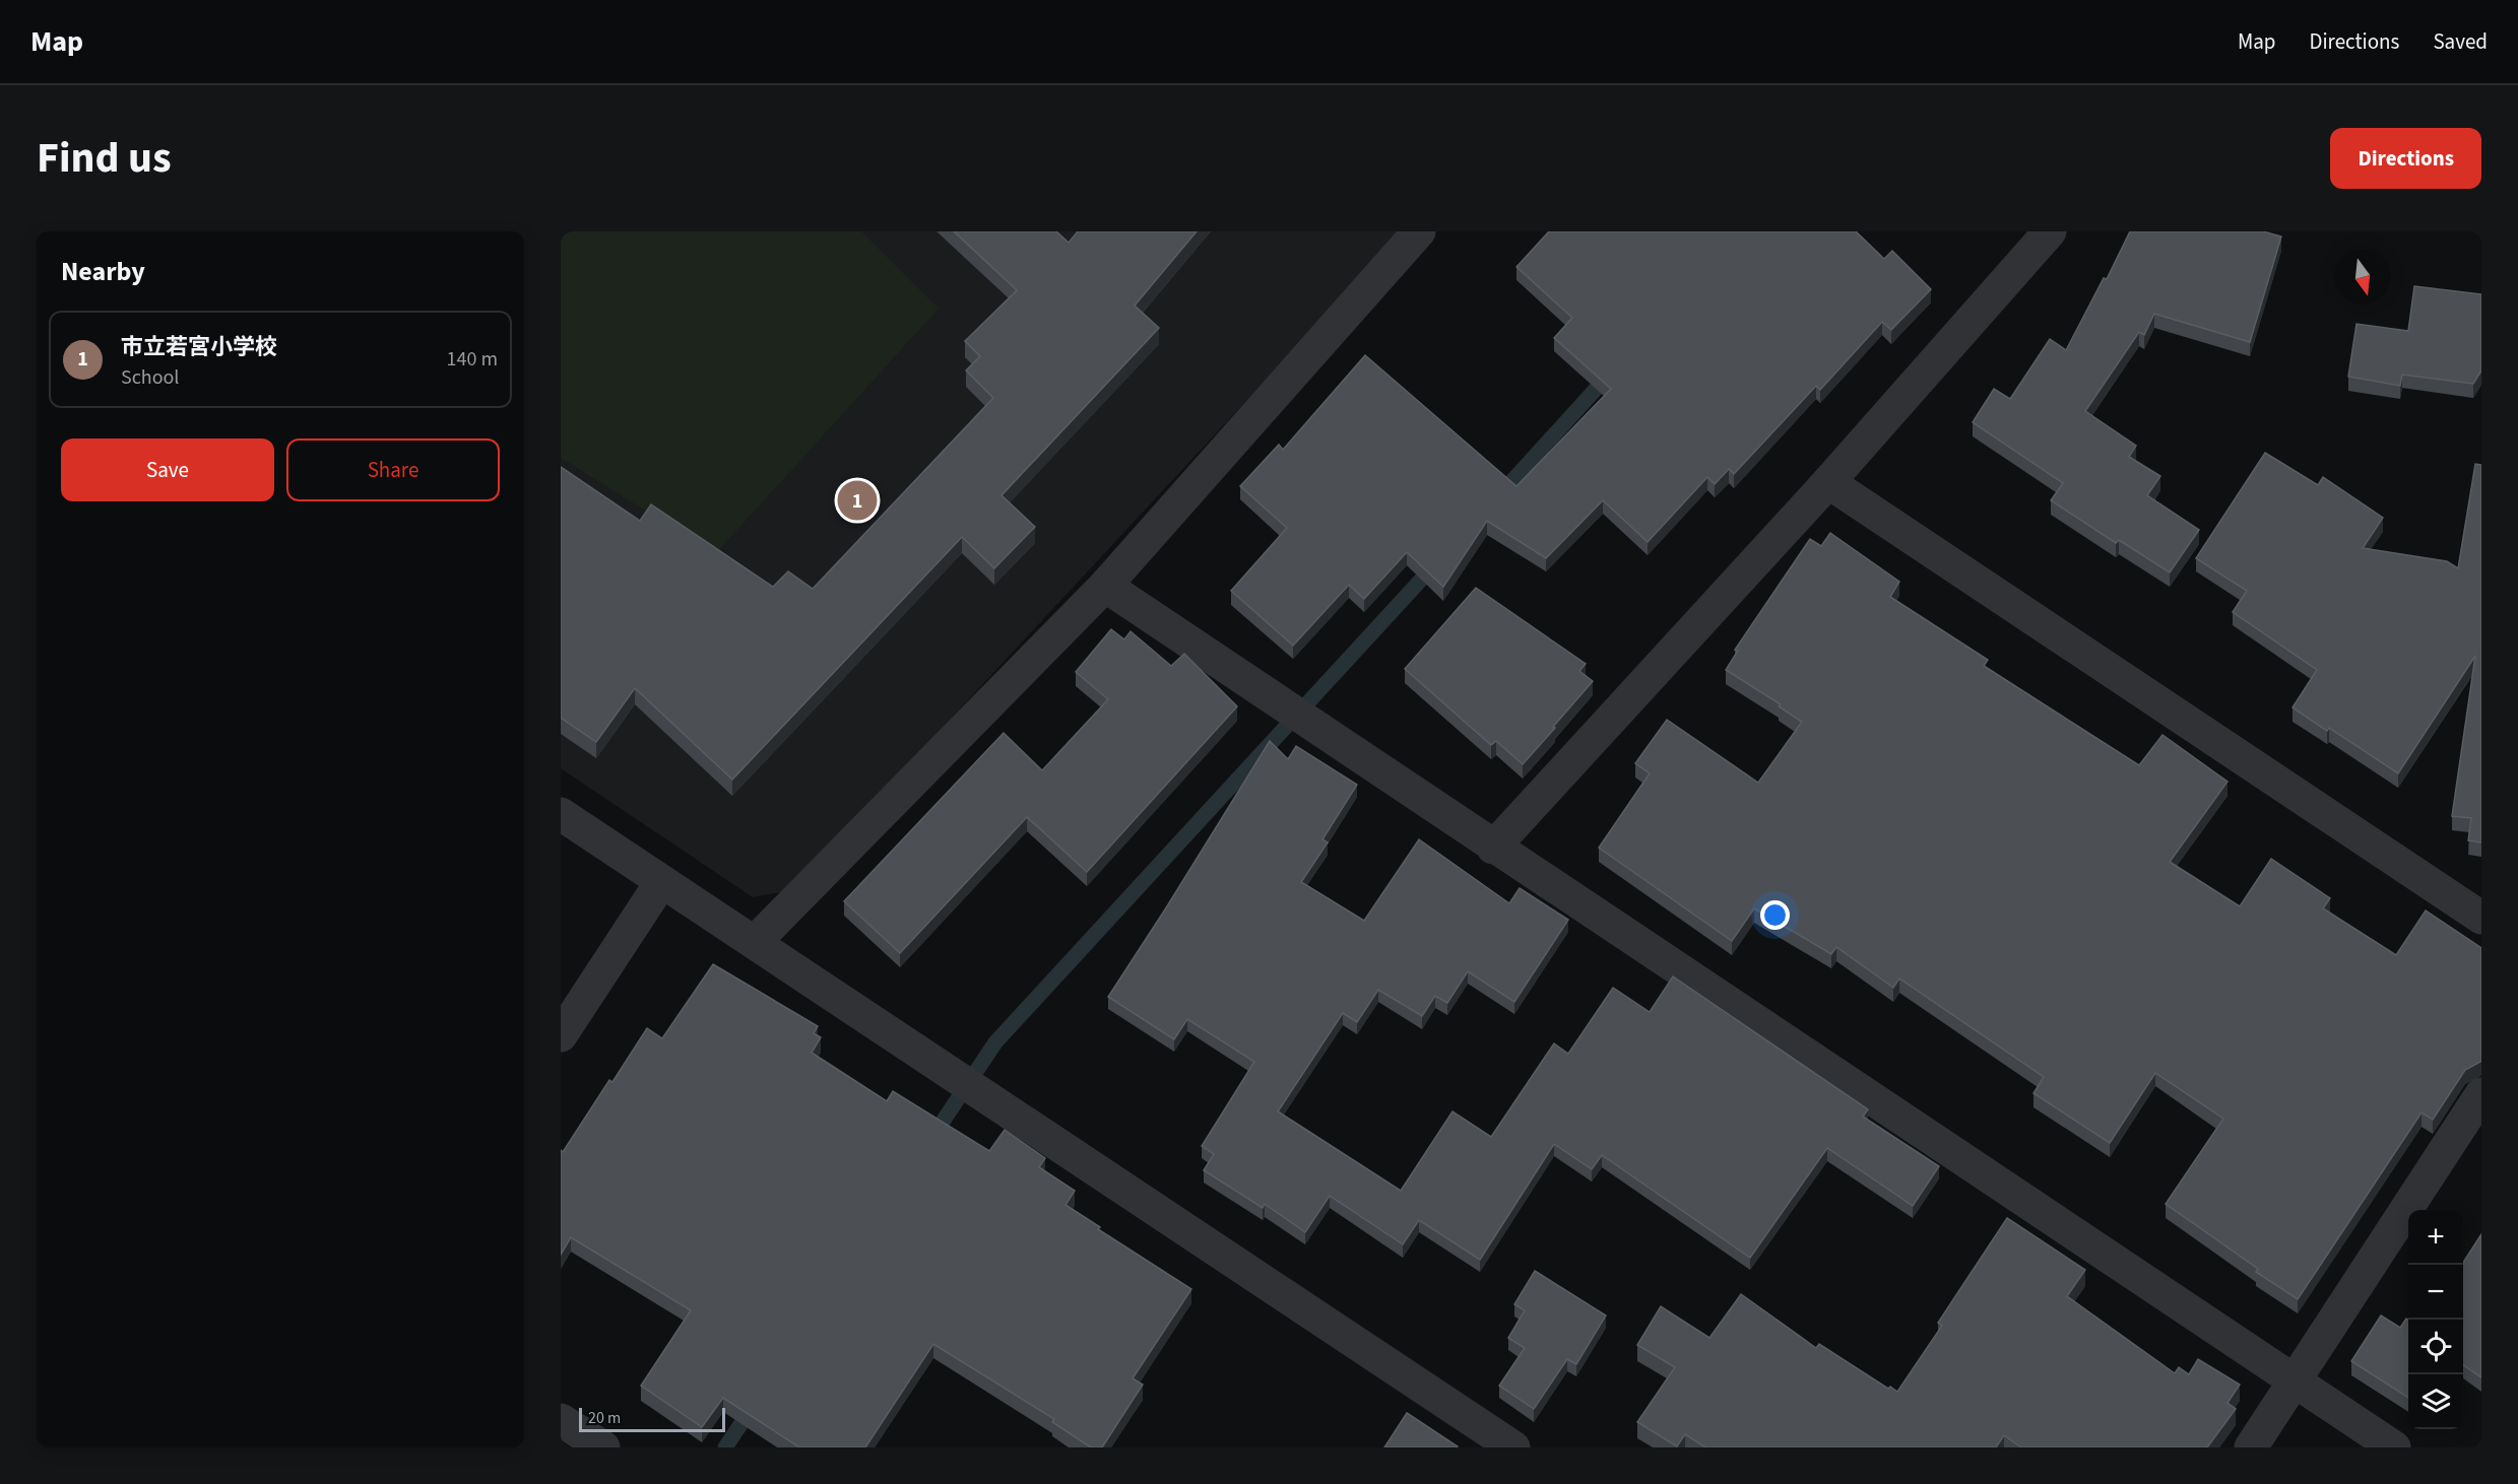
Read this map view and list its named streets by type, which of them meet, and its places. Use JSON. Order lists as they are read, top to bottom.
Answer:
{
  "scale_bar": "20 m",
  "north": "bottom",
  "page": {
    "header": "Map",
    "nav": ["Map", "Directions", "Saved"],
    "title": "Find us",
    "buttons": [
      "Directions",
      ["Save", "Share"]
    ],
    "heading": "Nearby",
    "list": [
      {
        "mark": "1",
        "name": "市立若宮小学校",
        "note": "School",
        "value": "140 m"
      }
    ],
    "pins": "1",
    "map_buttons": ["+", "−"],
    "scale": "20 m"
  }
}
